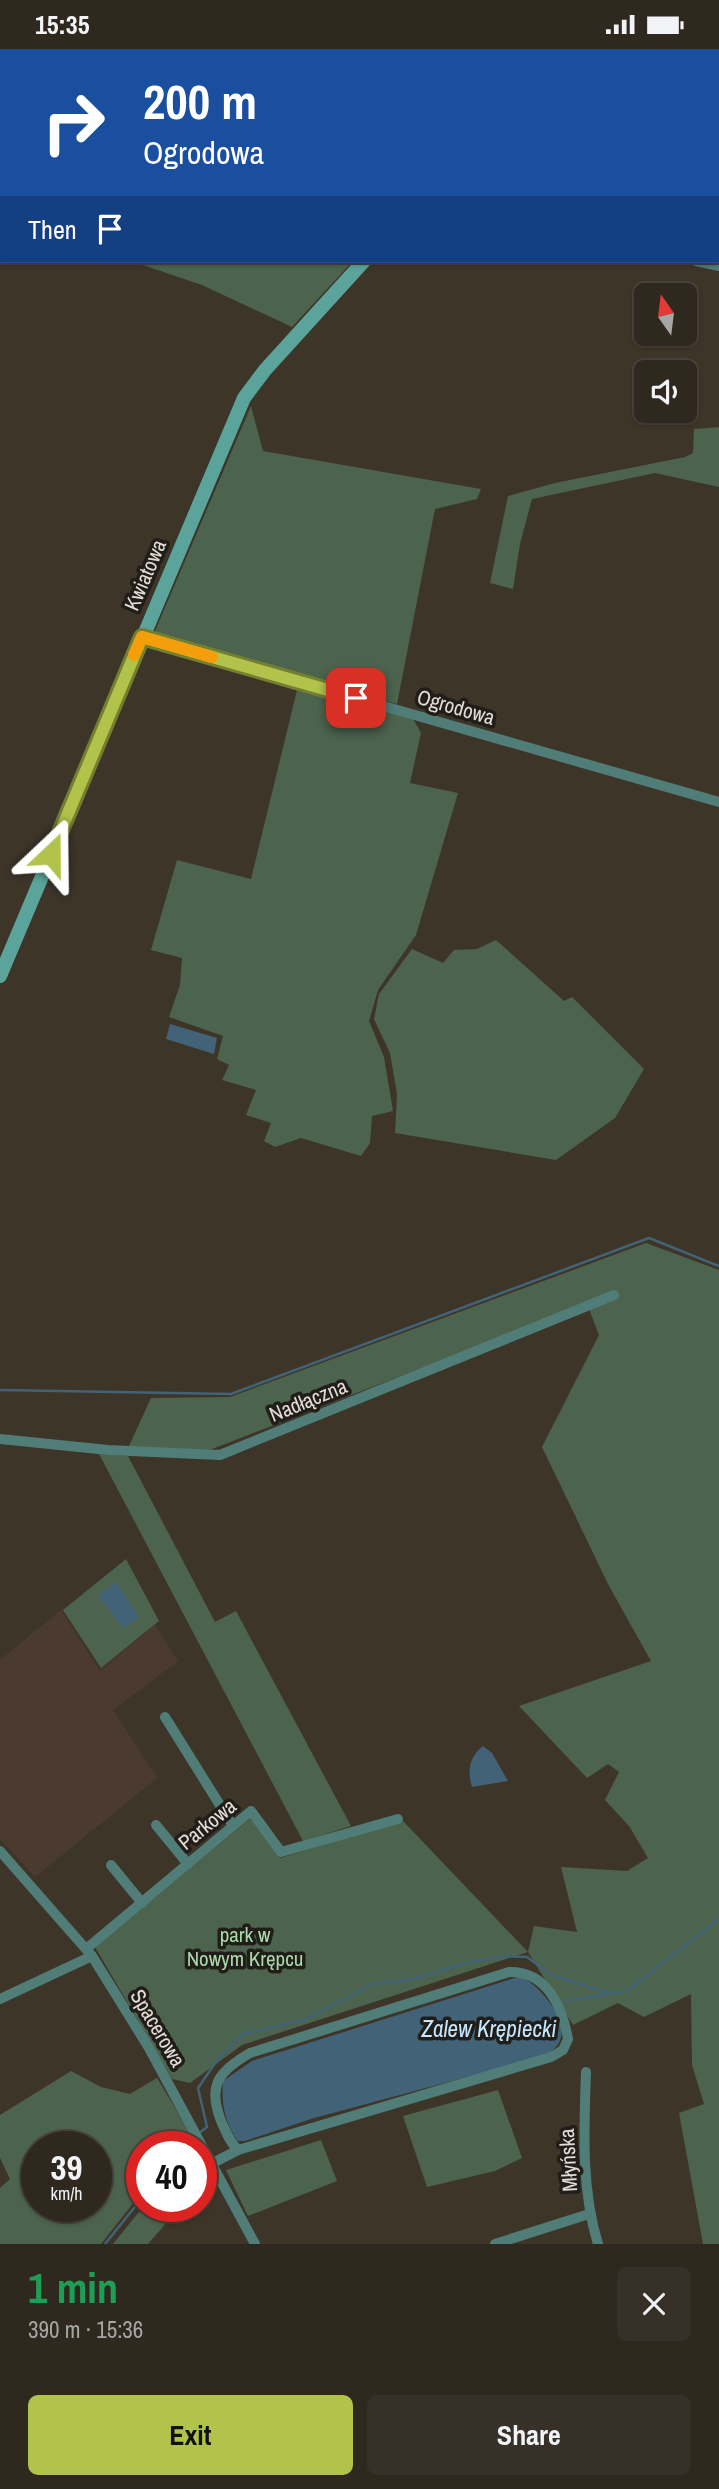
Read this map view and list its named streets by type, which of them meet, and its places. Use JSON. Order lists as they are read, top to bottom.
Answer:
{
  "streets": {
    "street": [
      "Kwiatowa",
      "Ogrodowa",
      "Nadłączna",
      "Parkowa",
      "Spacerowa",
      "Młyńska"
    ]
  },
  "crossings": [
    ["Kwiatowa", "Ogrodowa"],
    ["Parkowa", "Spacerowa"]
  ],
  "water": ["Zalew Krępiecki"],
  "parks": ["park w Nowym Krępcu"],
  "north": "top",
  "page": {
    "status": "15:35",
    "turn": ["200 m", "Ogrodowa"],
    "then": "Then",
    "speed": "39 km/h",
    "limit": "40",
    "heading": ["1 min", "390 m · 15:36"],
    "buttons": ["Exit", "Share"]
  }
}
